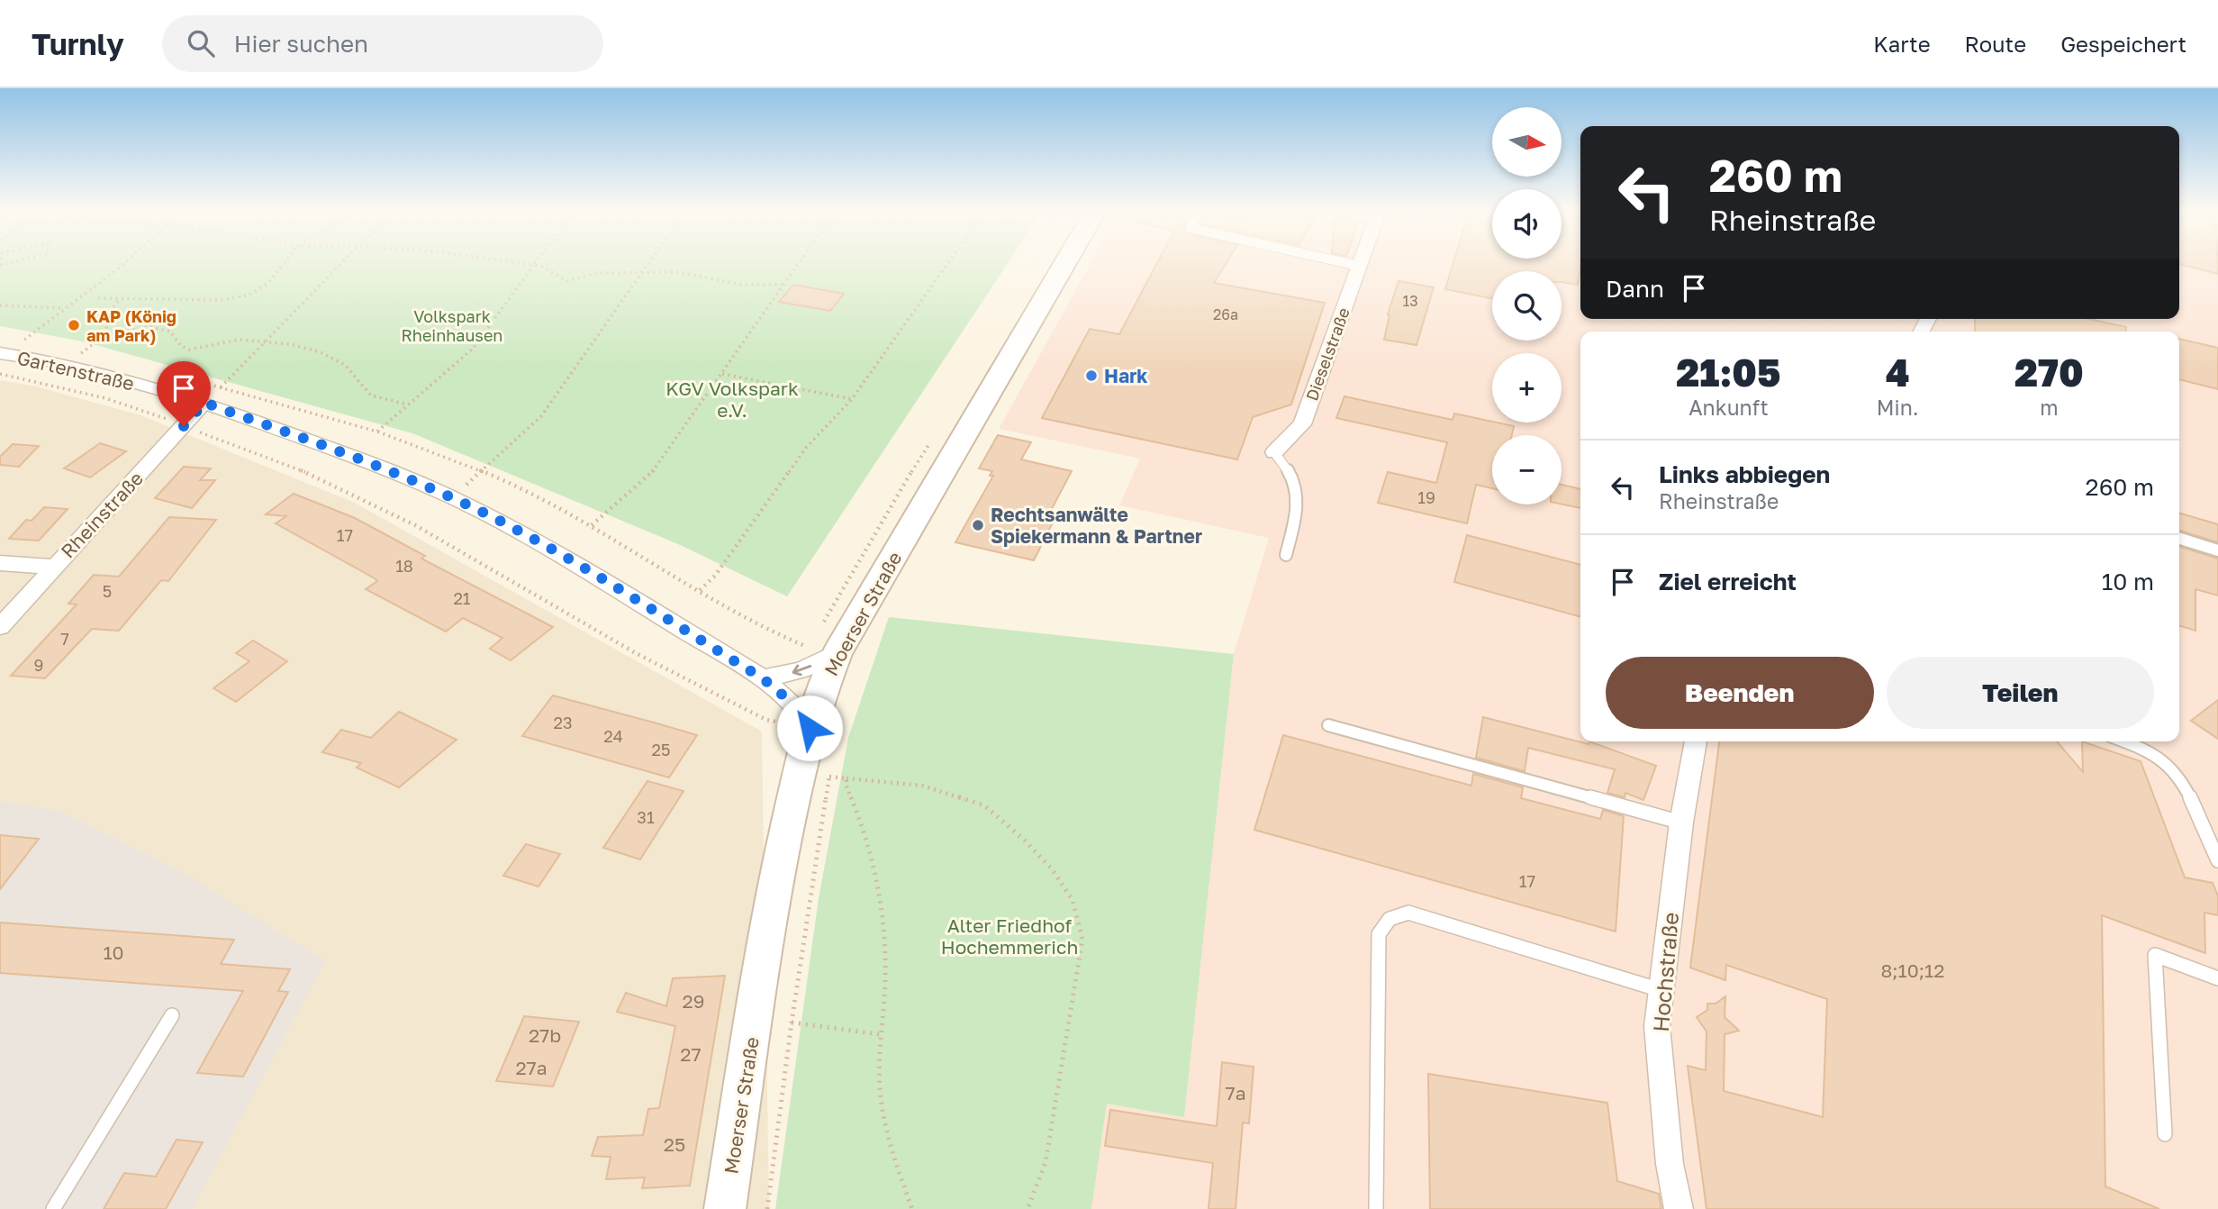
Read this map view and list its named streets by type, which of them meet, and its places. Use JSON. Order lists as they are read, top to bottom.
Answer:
{
  "streets": {
    "main road": ["Moerser Straße"],
    "street": [
      "Dieselstraße",
      "Gartenstraße",
      "Rheinstraße",
      "Hochstraße"
    ]
  },
  "crossings": [
    ["Gartenstraße", "Rheinstraße"],
    ["Gartenstraße", "Moerser Straße"]
  ],
  "parks": ["Volkspark Rheinhausen", "KGV Volkspark e.V.", "Alter Friedhof Hochemmerich"],
  "places": ["KAP (König am Park)", "Hark", "Rechtsanwälte Spiekermann & Partner"],
  "house_numbers": [
    "13",
    "26a",
    "19",
    "17",
    "18",
    "5",
    "21",
    "7",
    "9",
    "23",
    "24",
    "25",
    "31",
    "17",
    "10",
    "8;10;12",
    "29",
    "27b",
    "27",
    "27a",
    "7a",
    "25"
  ],
  "north": "right",
  "page": {
    "header": "Turnly",
    "search": "Hier suchen",
    "nav": ["Karte", "Route", "Gespeichert"],
    "map_buttons": ["+", "−"],
    "turn": ["260 m", "Rheinstraße"],
    "then": "Dann",
    "eta": [
      "21:05",
      "Ankunft",
      "4",
      "Min.",
      "270",
      "m"
    ],
    "list": [
      {
        "name": "Links abbiegen",
        "note": "Rheinstraße",
        "value": "260 m"
      },
      {
        "name": "Ziel erreicht",
        "value": "10 m"
      }
    ],
    "buttons": ["Beenden", "Teilen"]
  }
}
